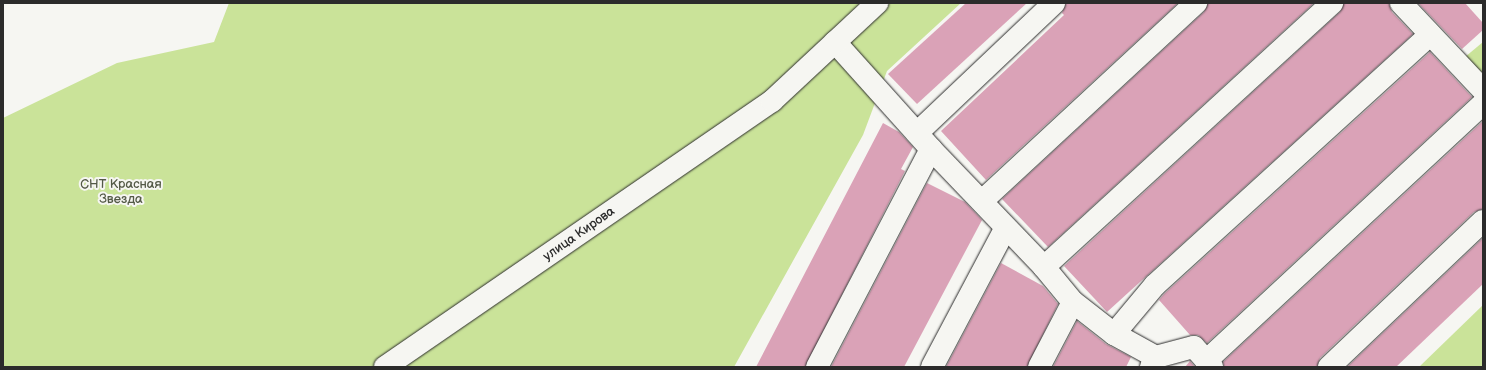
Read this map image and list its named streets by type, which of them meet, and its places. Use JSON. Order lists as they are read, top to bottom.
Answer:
{
  "streets": {
    "street": ["улица Кирова"]
  },
  "parks": ["СНТ Красная Звезда"]
}
